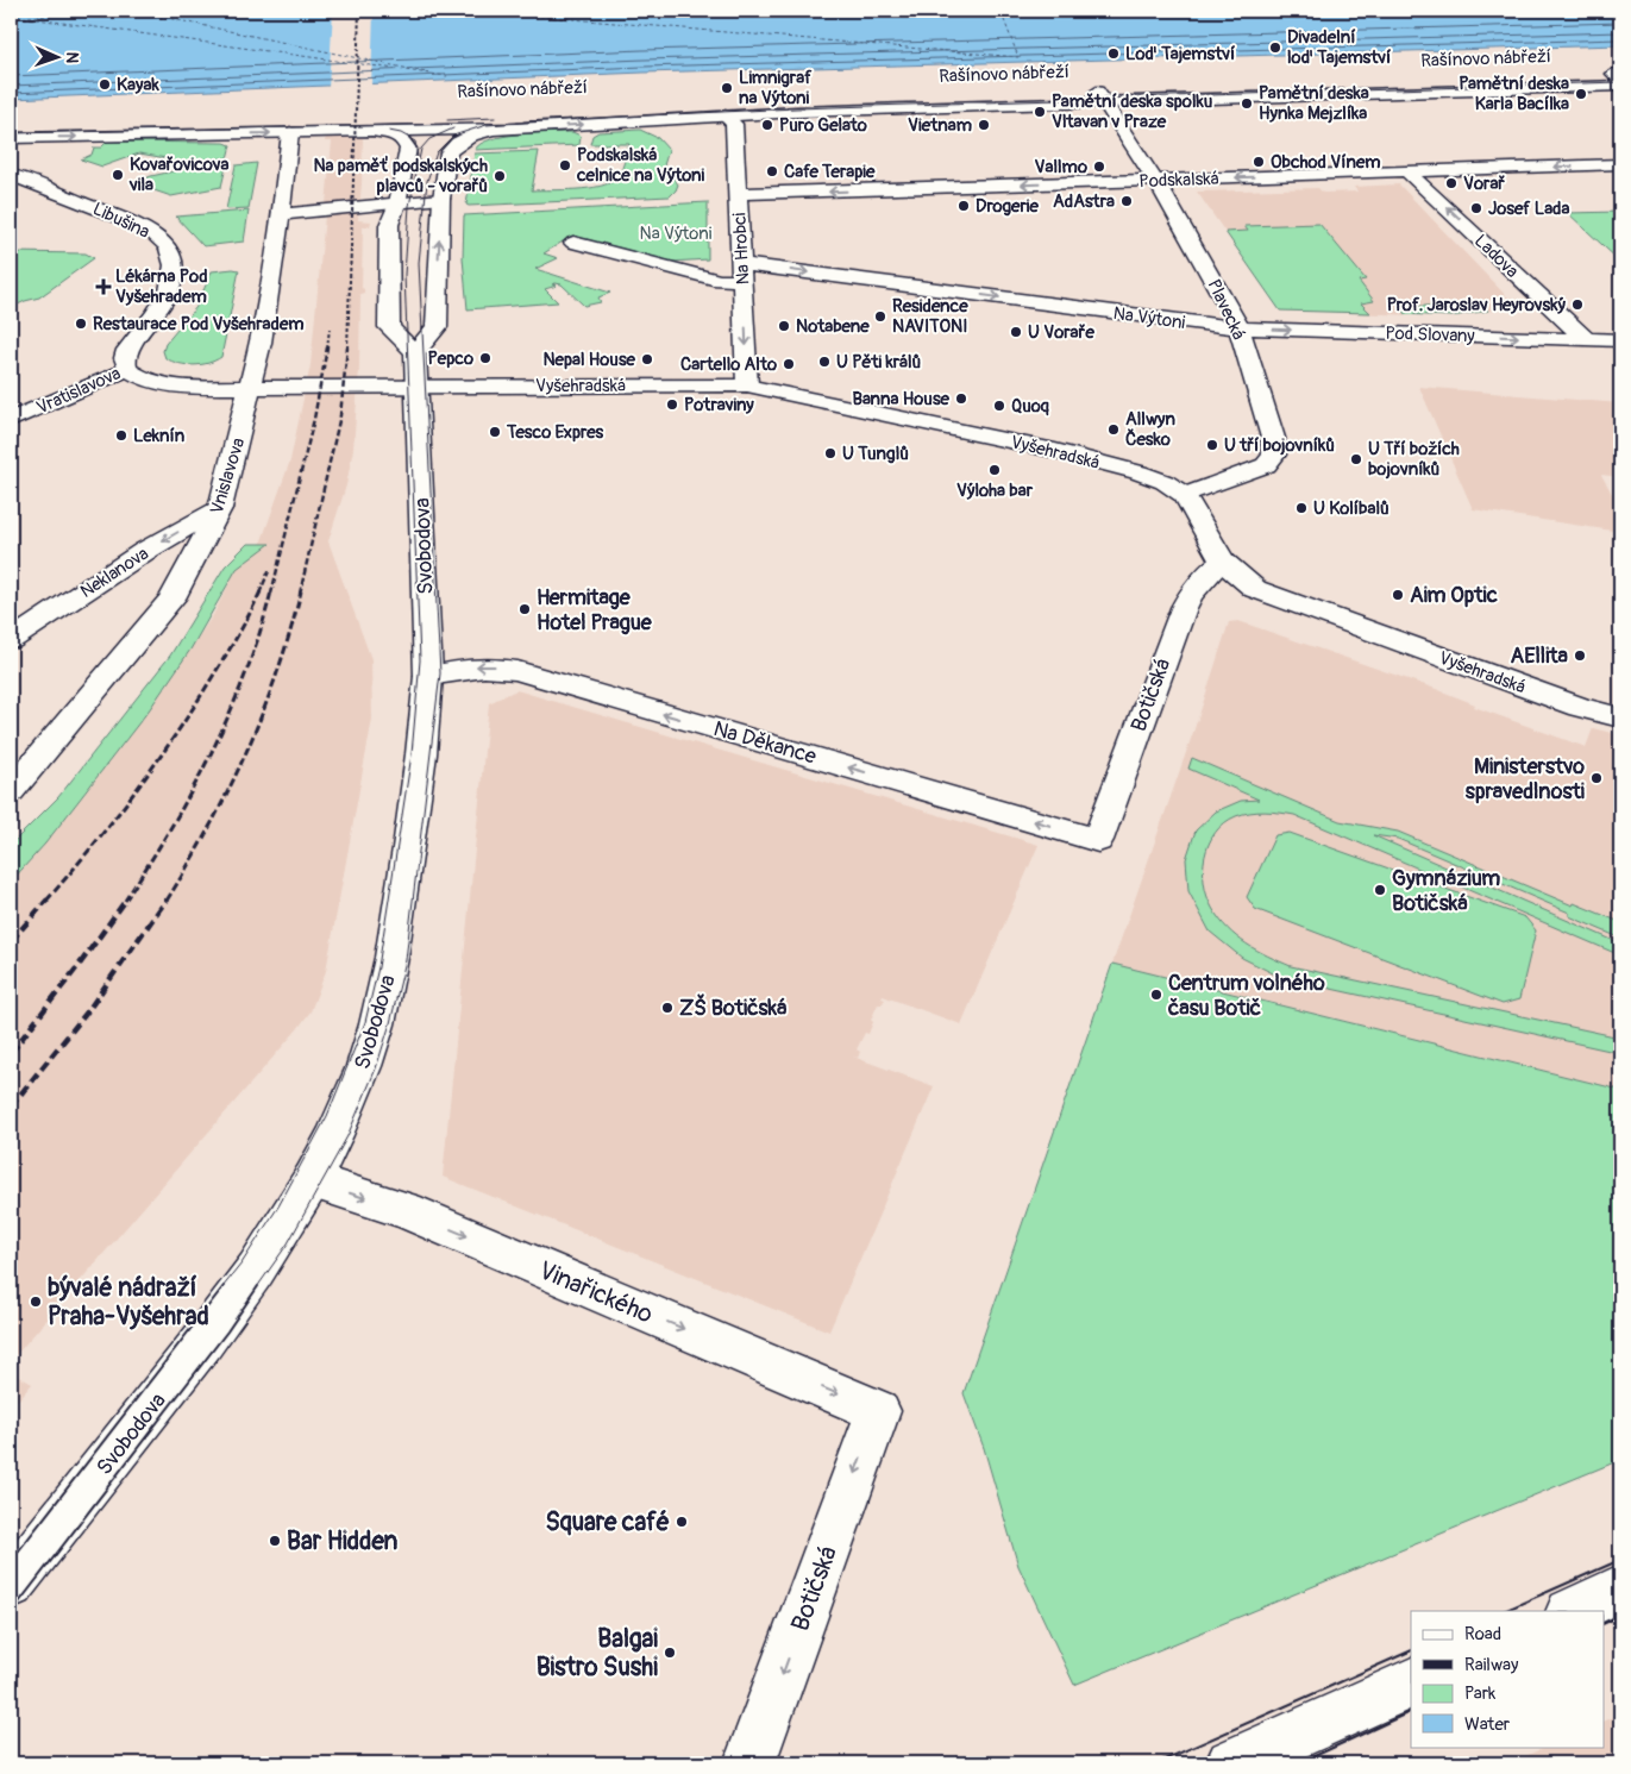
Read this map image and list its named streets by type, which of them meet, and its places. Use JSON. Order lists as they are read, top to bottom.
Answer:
{
  "streets": {
    "street": [
      "Rašínovo nábřeží",
      "Podskalská",
      "Libušina",
      "Na Hrobci",
      "Ladova",
      "Plavecká",
      "Na Výtoni",
      "Pod Slovany",
      "Vyšehradská",
      "Vratislavova",
      "Vnislavova",
      "Svobodova",
      "Neklanova",
      "Botičská",
      "Na Děkance",
      "Vinařického"
    ]
  },
  "crossings": [
    ["Rašínovo nábřeží", "Na Hrobci"],
    ["Rašínovo nábřeží", "Plavecká"],
    ["Rašínovo nábřeží", "Vnislavova"],
    ["Podskalská", "Na Hrobci"],
    ["Podskalská", "Ladova"],
    ["Podskalská", "Plavecká"],
    ["Libušina", "Vratislavova"],
    ["Na Hrobci", "Na Výtoni"],
    ["Na Hrobci", "Vyšehradská"],
    ["Ladova", "Pod Slovany"],
    ["Plavecká", "Na Výtoni"],
    ["Plavecká", "Pod Slovany"],
    ["Plavecká", "Vyšehradská"],
    ["Na Výtoni", "Pod Slovany"],
    ["Vyšehradská", "Vratislavova"],
    ["Vyšehradská", "Svobodova"],
    ["Vyšehradská", "Botičská"],
    ["Vratislavova", "Vnislavova"],
    ["Vratislavova", "Svobodova"],
    ["Vnislavova", "Neklanova"],
    ["Svobodova", "Na Děkance"],
    ["Svobodova", "Vinařického"],
    ["Botičská", "Na Děkance"],
    ["Botičská", "Vinařického"]
  ],
  "one_way": [
    "Podskalská",
    "Na Hrobci",
    "Ladova",
    "Na Výtoni",
    "Pod Slovany",
    "Neklanova",
    "Botičská",
    "Na Děkance",
    "Vinařického"
  ],
  "parks": ["Na Výtoni"],
  "places": {
    "other": [
      "Divadelní loď Tajemství",
      "Loď Tajemství",
      "Kayak",
      "Limnigraf na Výtoni",
      "Pamětní deska Karla Bacílka",
      "Pamětní deska Hynka Mejzlíka",
      "Pamětní deska spolku Vltavan v Praze",
      "Puro Gelato",
      "Vietnam",
      "Obchod Vínem",
      "Podskalská celnice na Výtoni",
      "Vallmo",
      "Cafe Terapie",
      "Kovařovicova vila",
      "Na paměť podskalských plavců - vorařů",
      "Vorař",
      "AdAstra",
      "Drogerie",
      "Josef Lada",
      "Prof. Jaroslav Heyrovský",
      "Residence NAVITONI",
      "Restaurace Pod Vyšehradem",
      "Notabene",
      "U Voraře",
      "Pepco",
      "Nepal House",
      "U Pěti králů",
      "Cartello Alto",
      "Banna House",
      "Potraviny",
      "Quoq",
      "Allwyn Česko",
      "Tesco Expres",
      "Leknín",
      "U tří bojovníků",
      "U Tunglů",
      "U Tří božích bojovníků",
      "Výloha bar",
      "U Kolíbalů",
      "Aim Optic",
      "Hermitage Hotel Prague",
      "AEllita",
      "Ministerstvo spravedlnosti",
      "Gymnázium Botičská",
      "Centrum volného času Botič",
      "ZŠ Botičská",
      "bývalé nádraží Praha-Vyšehrad",
      "Square café",
      "Bar Hidden",
      "Balgai Bistro Sushi"
    ],
    "health": ["Lékárna Pod Vyšehradem"]
  },
  "legend": [
    "Road",
    "Railway",
    "Park",
    "Water"
  ],
  "north": "right"
}
